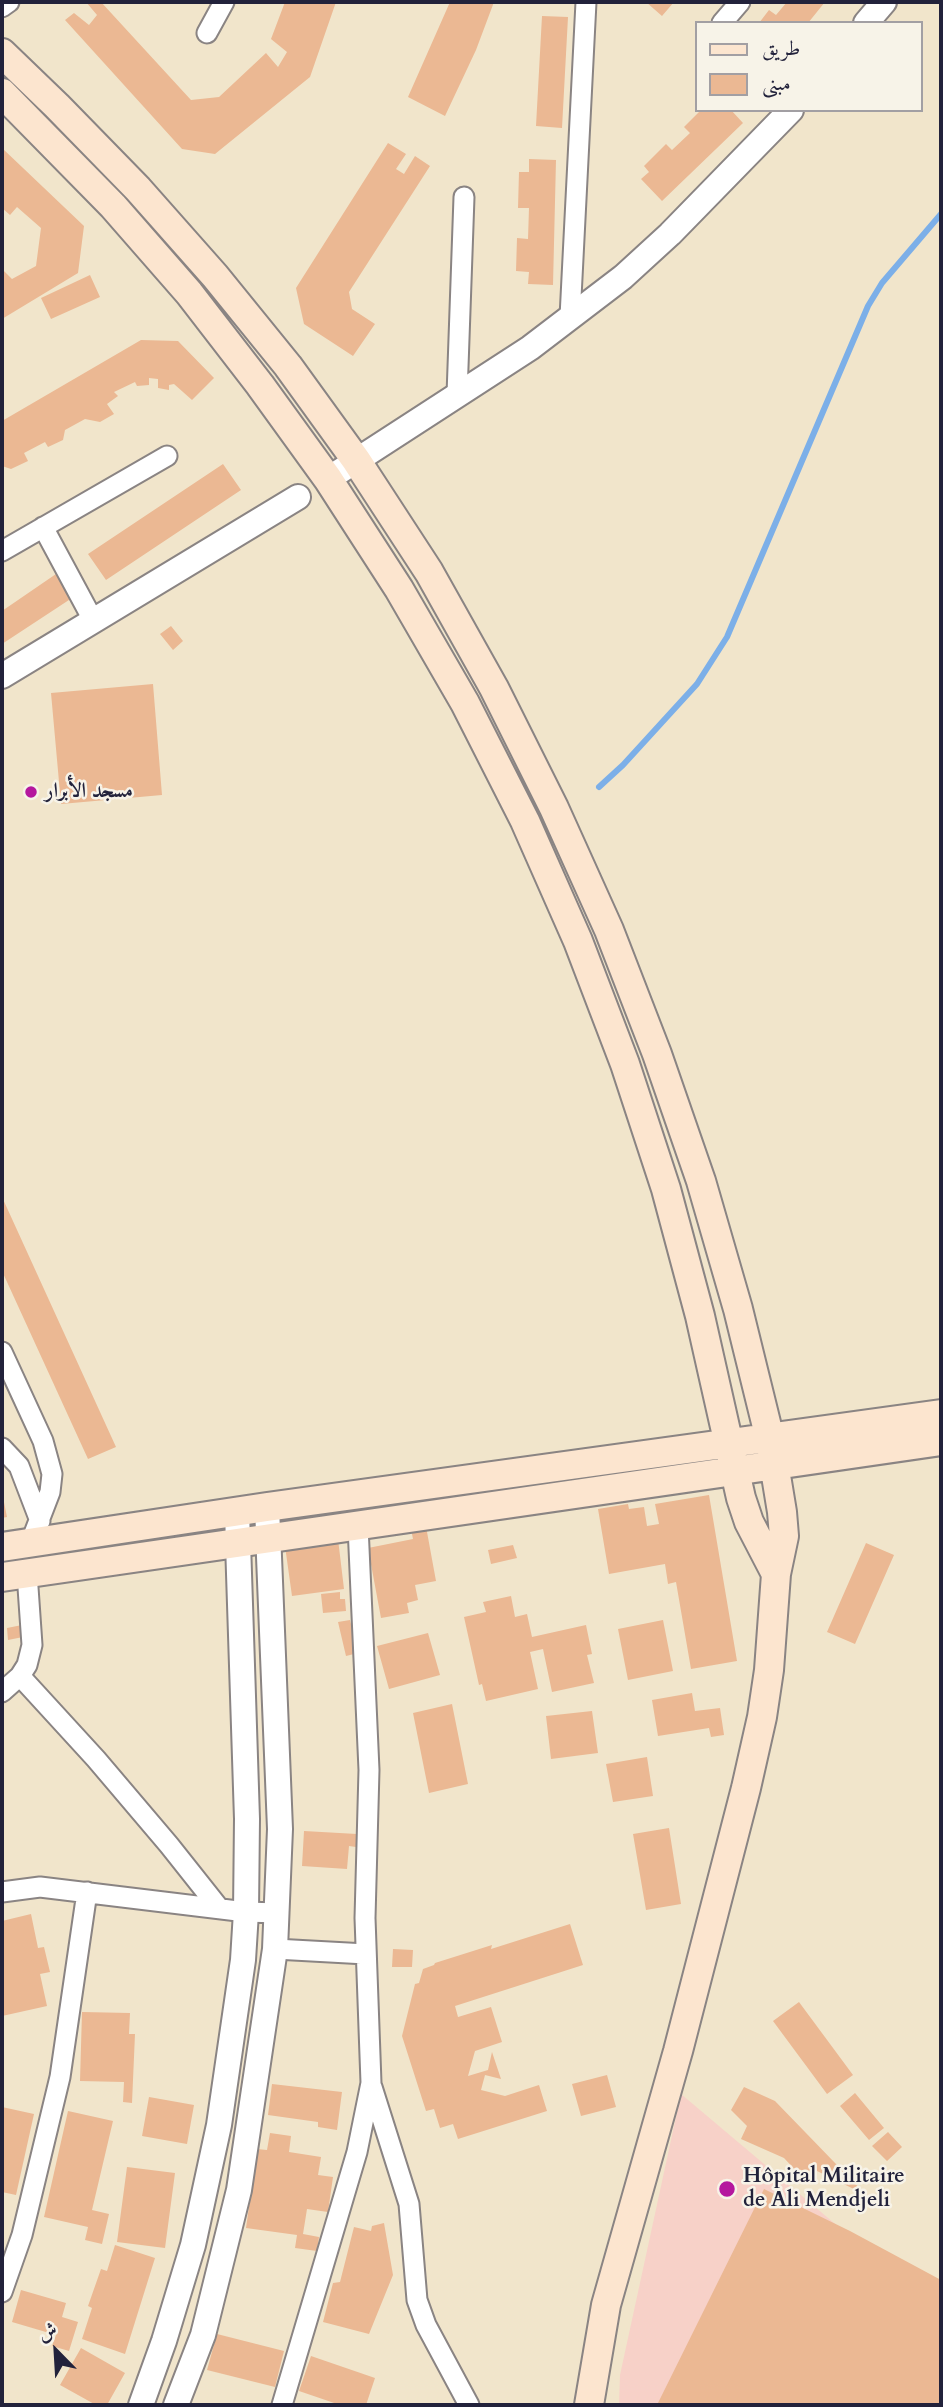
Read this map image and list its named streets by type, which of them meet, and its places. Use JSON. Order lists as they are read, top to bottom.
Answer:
{
  "places": ["مسجد الأبرار", "Hôpital Militaire de Ali Mendjeli"],
  "legend": ["طريق", "مبنى"],
  "north": "top left"
}
